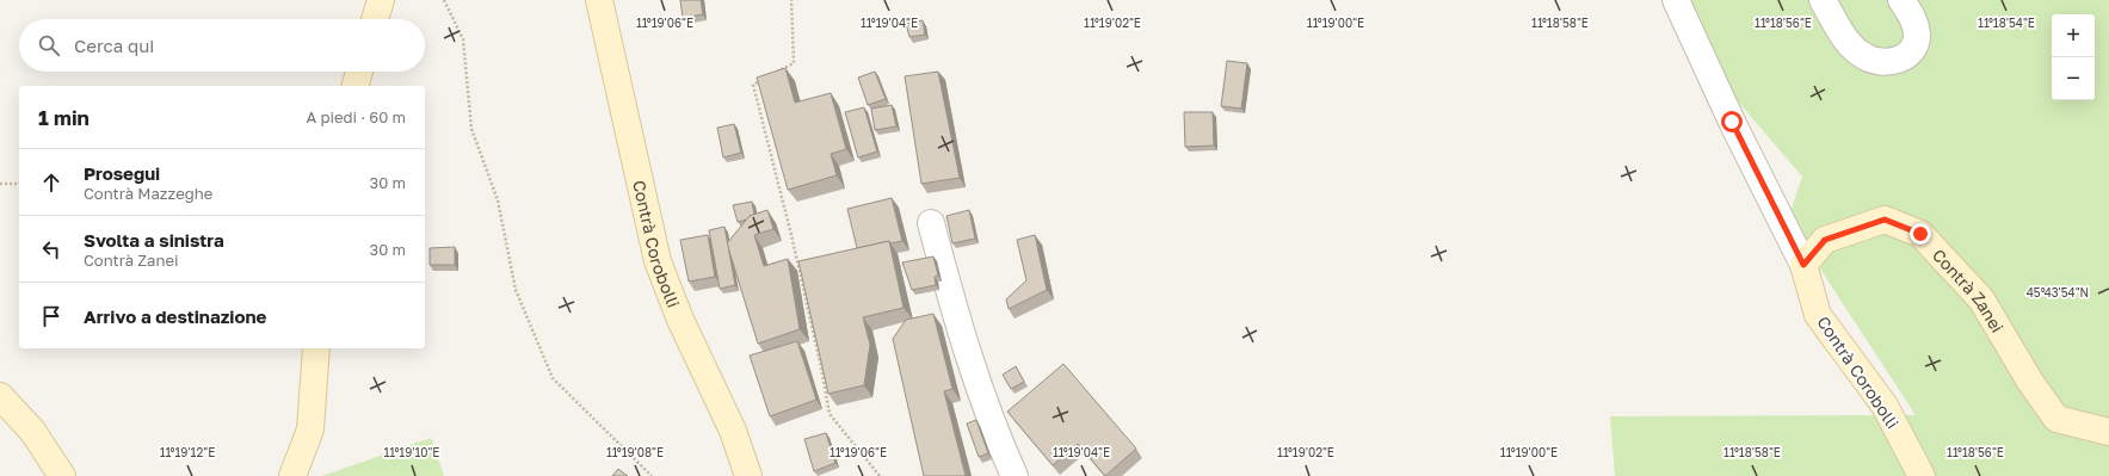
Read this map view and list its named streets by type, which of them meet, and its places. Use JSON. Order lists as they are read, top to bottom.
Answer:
{
  "streets": {
    "street": ["Contrà Corobolli", "Contrà Zanei"]
  },
  "crossings": [
    ["Contrà Corobolli", "Contrà Zanei"]
  ],
  "page": {
    "map_buttons": ["+", "−"],
    "search": "Cerca qui",
    "heading": ["1 min", "A piedi · 60 m"],
    "list": [
      ["Prosegui", "Contrà Mazzeghe", "30 m"],
      ["Svolta a sinistra", "Contrà Zanei", "30 m"],
      "Arrivo a destinazione"
    ]
  },
  "coordinates": [
    "11°19'06\"E",
    "11°19'04\"E",
    "11°19'02\"E",
    "11°19'00\"E",
    "11°18'58\"E",
    "11°18'56\"E",
    "11°18'54\"E",
    "45°43'54\"N",
    "11°19'12\"E",
    "11°19'10\"E",
    "11°19'08\"E"
  ]
}
